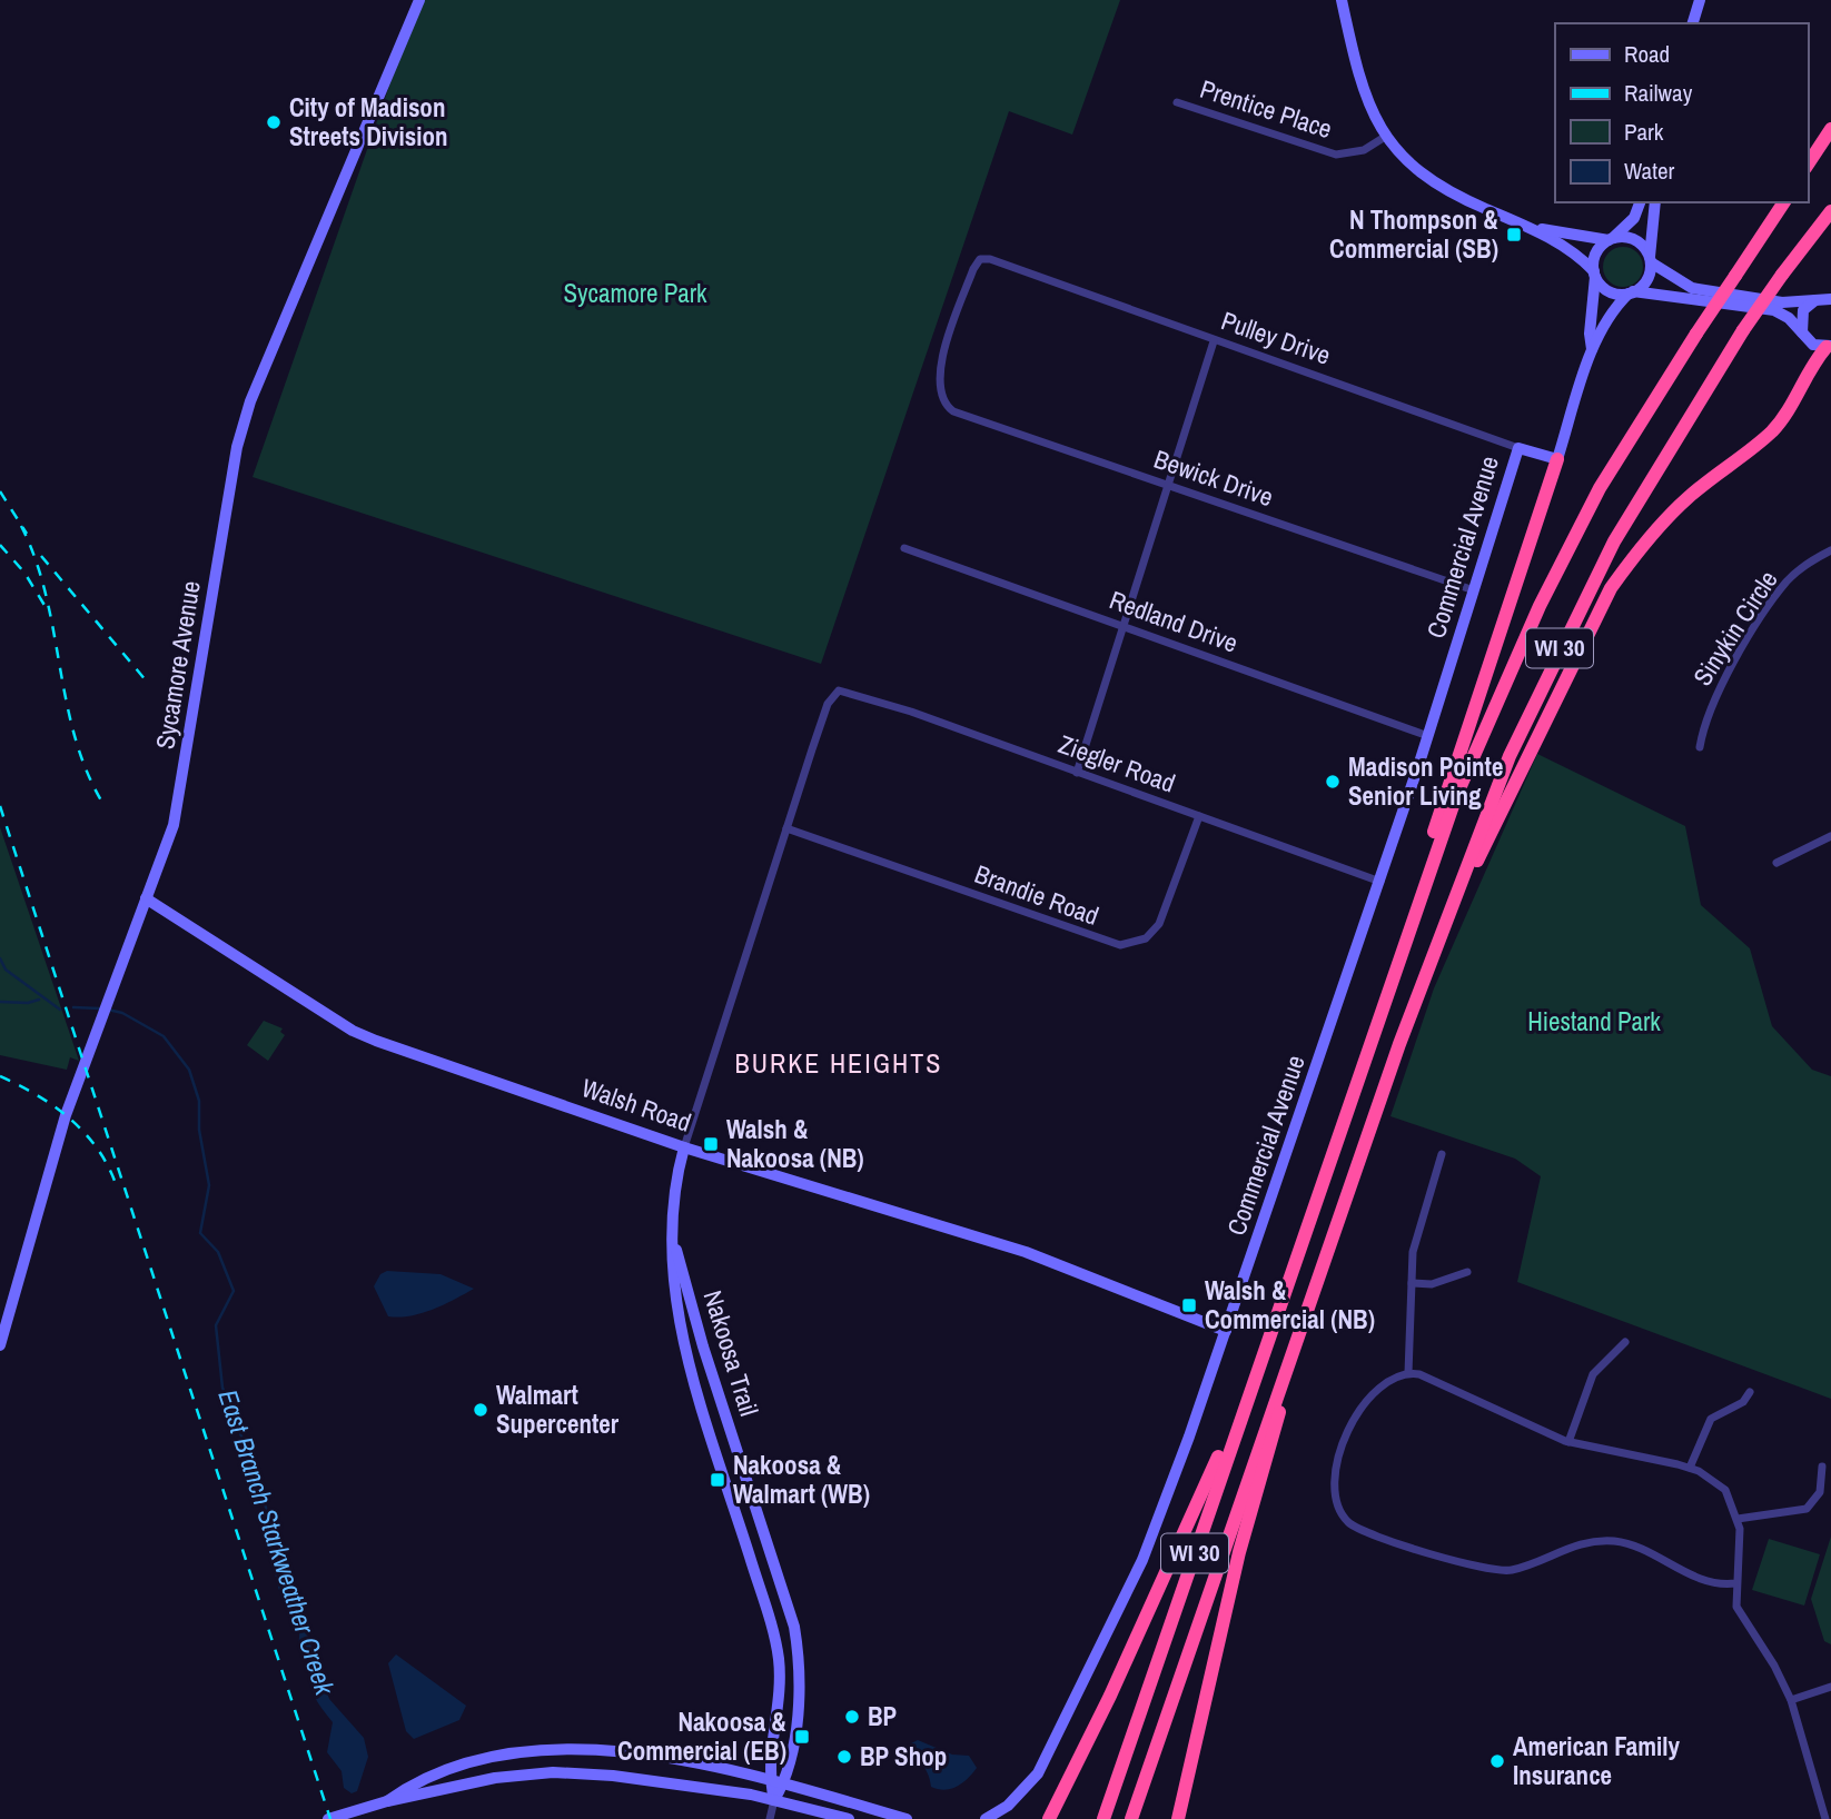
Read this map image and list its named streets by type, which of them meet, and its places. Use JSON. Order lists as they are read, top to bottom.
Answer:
{
  "streets": {
    "highway": ["WI 30"],
    "street": [
      "Prentice Place",
      "Pulley Drive",
      "Bewick Drive",
      "Commercial Avenue",
      "Redland Drive",
      "Sinykin Circle",
      "Sycamore Avenue",
      "Ziegler Road",
      "Brandie Road",
      "Walsh Road",
      "Nakoosa Trail"
    ]
  },
  "crossings": [
    ["Pulley Drive", "Bewick Drive"],
    ["Pulley Drive", "Commercial Avenue"],
    ["Bewick Drive", "Commercial Avenue"],
    ["Commercial Avenue", "Redland Drive"],
    ["Commercial Avenue", "Ziegler Road"],
    ["Commercial Avenue", "Walsh Road"],
    ["Sycamore Avenue", "Walsh Road"],
    ["Ziegler Road", "Brandie Road"],
    ["Ziegler Road", "Nakoosa Trail"],
    ["Brandie Road", "Nakoosa Trail"],
    ["Walsh Road", "Nakoosa Trail"]
  ],
  "districts": ["BURKE HEIGHTS"],
  "water": ["East Branch Starkweather Creek"],
  "parks": ["Sycamore Park", "Hiestand Park"],
  "places": {
    "other": [
      "City of Madison Streets Division",
      "Madison Pointe Senior Living",
      "Walmart Supercenter",
      "BP",
      "BP Shop",
      "American Family Insurance"
    ],
    "transit": [
      "N Thompson & Commercial (SB)",
      "Walsh & Nakoosa (NB)",
      "Walsh & Commercial (NB)",
      "Nakoosa & Walmart (WB)",
      "Nakoosa & Commercial (EB)"
    ]
  },
  "legend": [
    "Road",
    "Railway",
    "Park",
    "Water"
  ]
}
